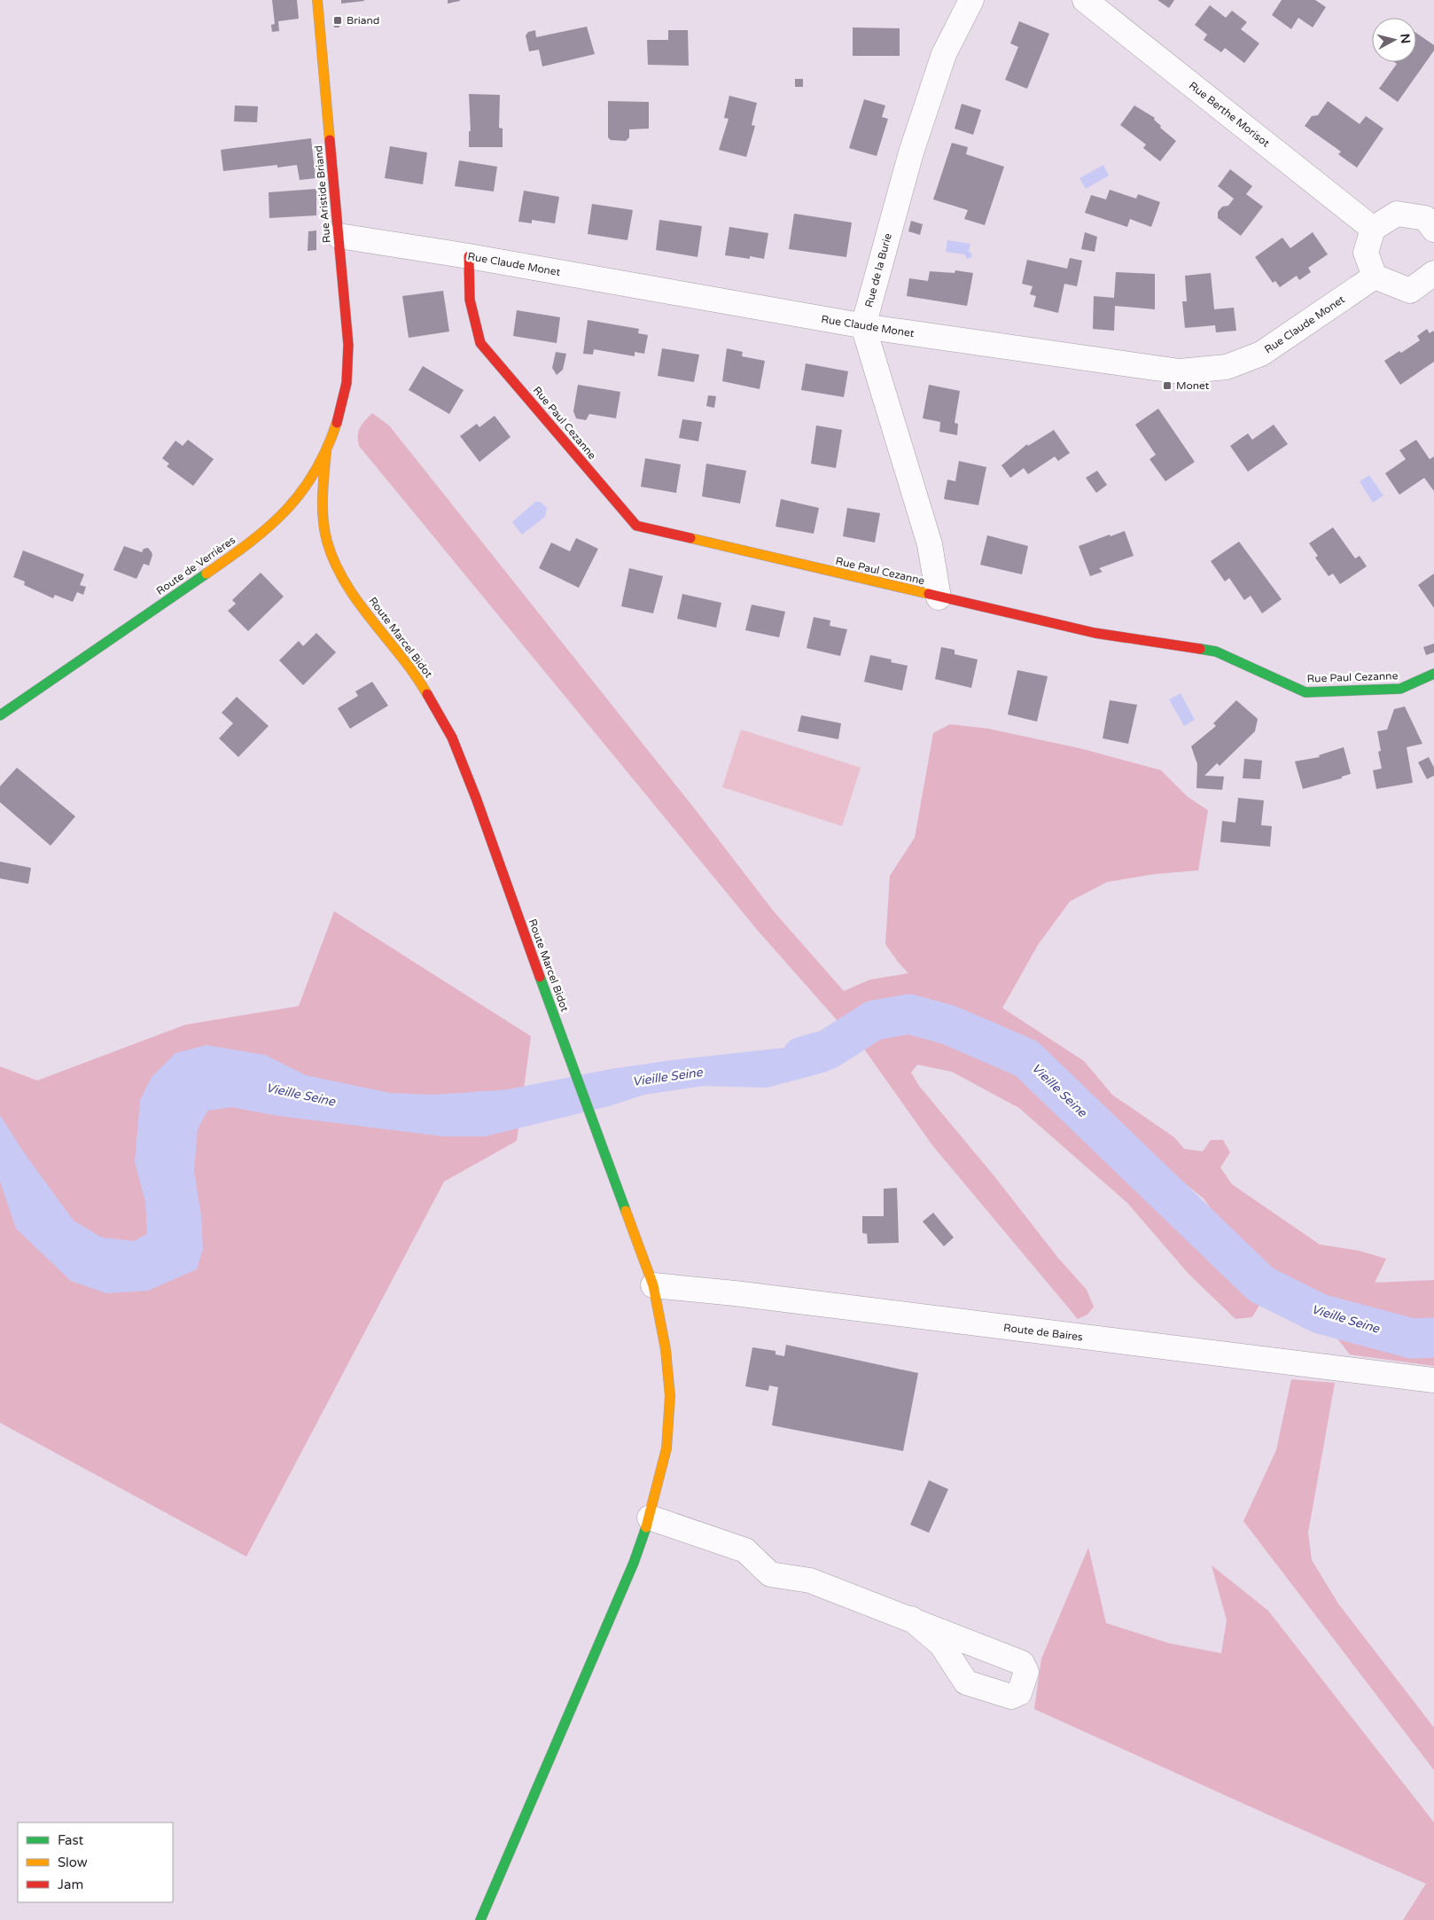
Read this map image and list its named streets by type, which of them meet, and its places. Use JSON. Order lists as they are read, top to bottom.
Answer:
{
  "streets": {
    "street": [
      "Rue Berthe Morisot",
      "Rue Aristide Briand",
      "Rue Claude Monet",
      "Rue de la Burie",
      "Rue Paul Cezanne",
      "Route de Verrières",
      "Route Marcel Bidot",
      "Route de Baires"
    ]
  },
  "crossings": [
    ["Rue Aristide Briand", "Rue Claude Monet"],
    ["Rue Aristide Briand", "Route de Verrières"],
    ["Rue Claude Monet", "Rue de la Burie"],
    ["Rue Claude Monet", "Rue Paul Cezanne"],
    ["Route de Verrières", "Route Marcel Bidot"],
    ["Route Marcel Bidot", "Route de Baires"]
  ],
  "water": ["Vieille Seine"],
  "places": {
    "transit": ["Briand", "Monet"]
  },
  "legend": ["Fast", "Slow", "Jam"],
  "north": "right"
}
